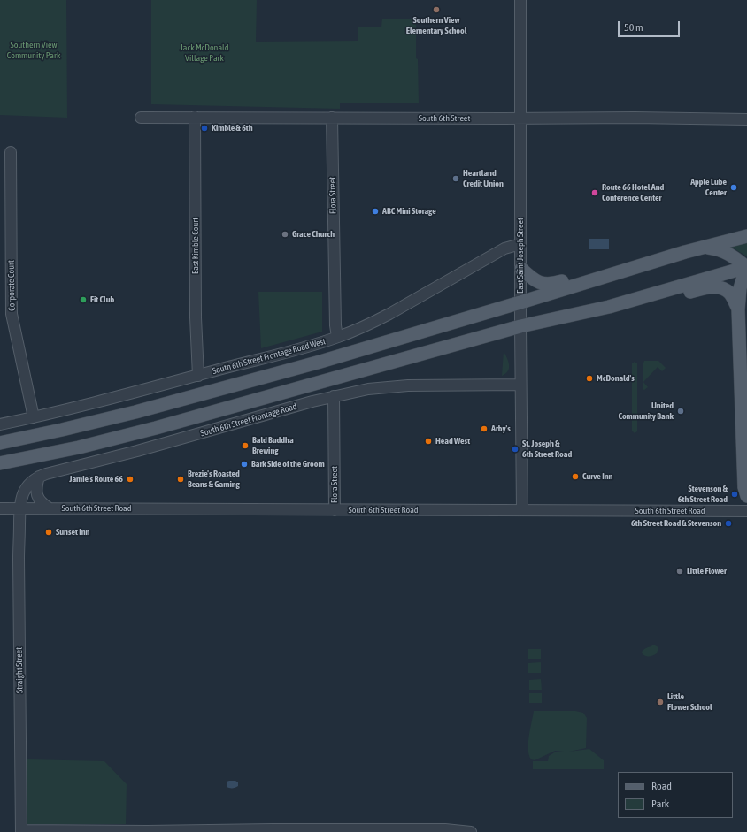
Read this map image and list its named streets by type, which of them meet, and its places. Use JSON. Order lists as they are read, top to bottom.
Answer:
{
  "streets": {
    "street": [
      "South 6th Street",
      "Flora Street",
      "East Kimble Court",
      "East Saint Joseph Street",
      "Corporate Court",
      "South 6th Street Frontage Road West",
      "South 6th Street Frontage Road",
      "South 6th Street Road",
      "Straight Street"
    ]
  },
  "crossings": [
    ["South 6th Street", "Flora Street"],
    ["South 6th Street", "East Kimble Court"],
    ["South 6th Street", "East Saint Joseph Street"],
    ["Flora Street", "South 6th Street Frontage Road West"],
    ["Flora Street", "South 6th Street Frontage Road"],
    ["Flora Street", "South 6th Street Road"],
    ["East Kimble Court", "South 6th Street Frontage Road West"],
    ["East Saint Joseph Street", "South 6th Street Frontage Road West"],
    ["East Saint Joseph Street", "South 6th Street Frontage Road"],
    ["East Saint Joseph Street", "South 6th Street Road"],
    ["Corporate Court", "South 6th Street Frontage Road West"],
    ["South 6th Street Frontage Road", "South 6th Street Road"],
    ["South 6th Street Frontage Road", "Straight Street"],
    ["South 6th Street Road", "Straight Street"]
  ],
  "parks": ["Southern View Community Park", "Jack McDonald Village Park"],
  "places": [
    "Southern View Elementary School",
    "Kimble & 6th",
    "Heartland Credit Union",
    "Apple Lube Center",
    "Route 66 Hotel And Conference Center",
    "ABC Mini Storage",
    "Grace Church",
    "Fit Club",
    "McDonald's",
    "United Community Bank",
    "Arby's",
    "Head West",
    "Bald Buddha Brewing",
    "St. Joseph & 6th Street Road",
    "Bark Side of the Groom",
    "Curve Inn",
    "Jamie's Route 66",
    "Brezie's Roasted Beans & Gaming",
    "Stevenson & 6th Street Road",
    "6th Street Road & Stevenson",
    "Sunset Inn",
    "Little Flower",
    "Little Flower School"
  ],
  "legend": ["Road", "Park"],
  "scale_bar": "50 m"
}
